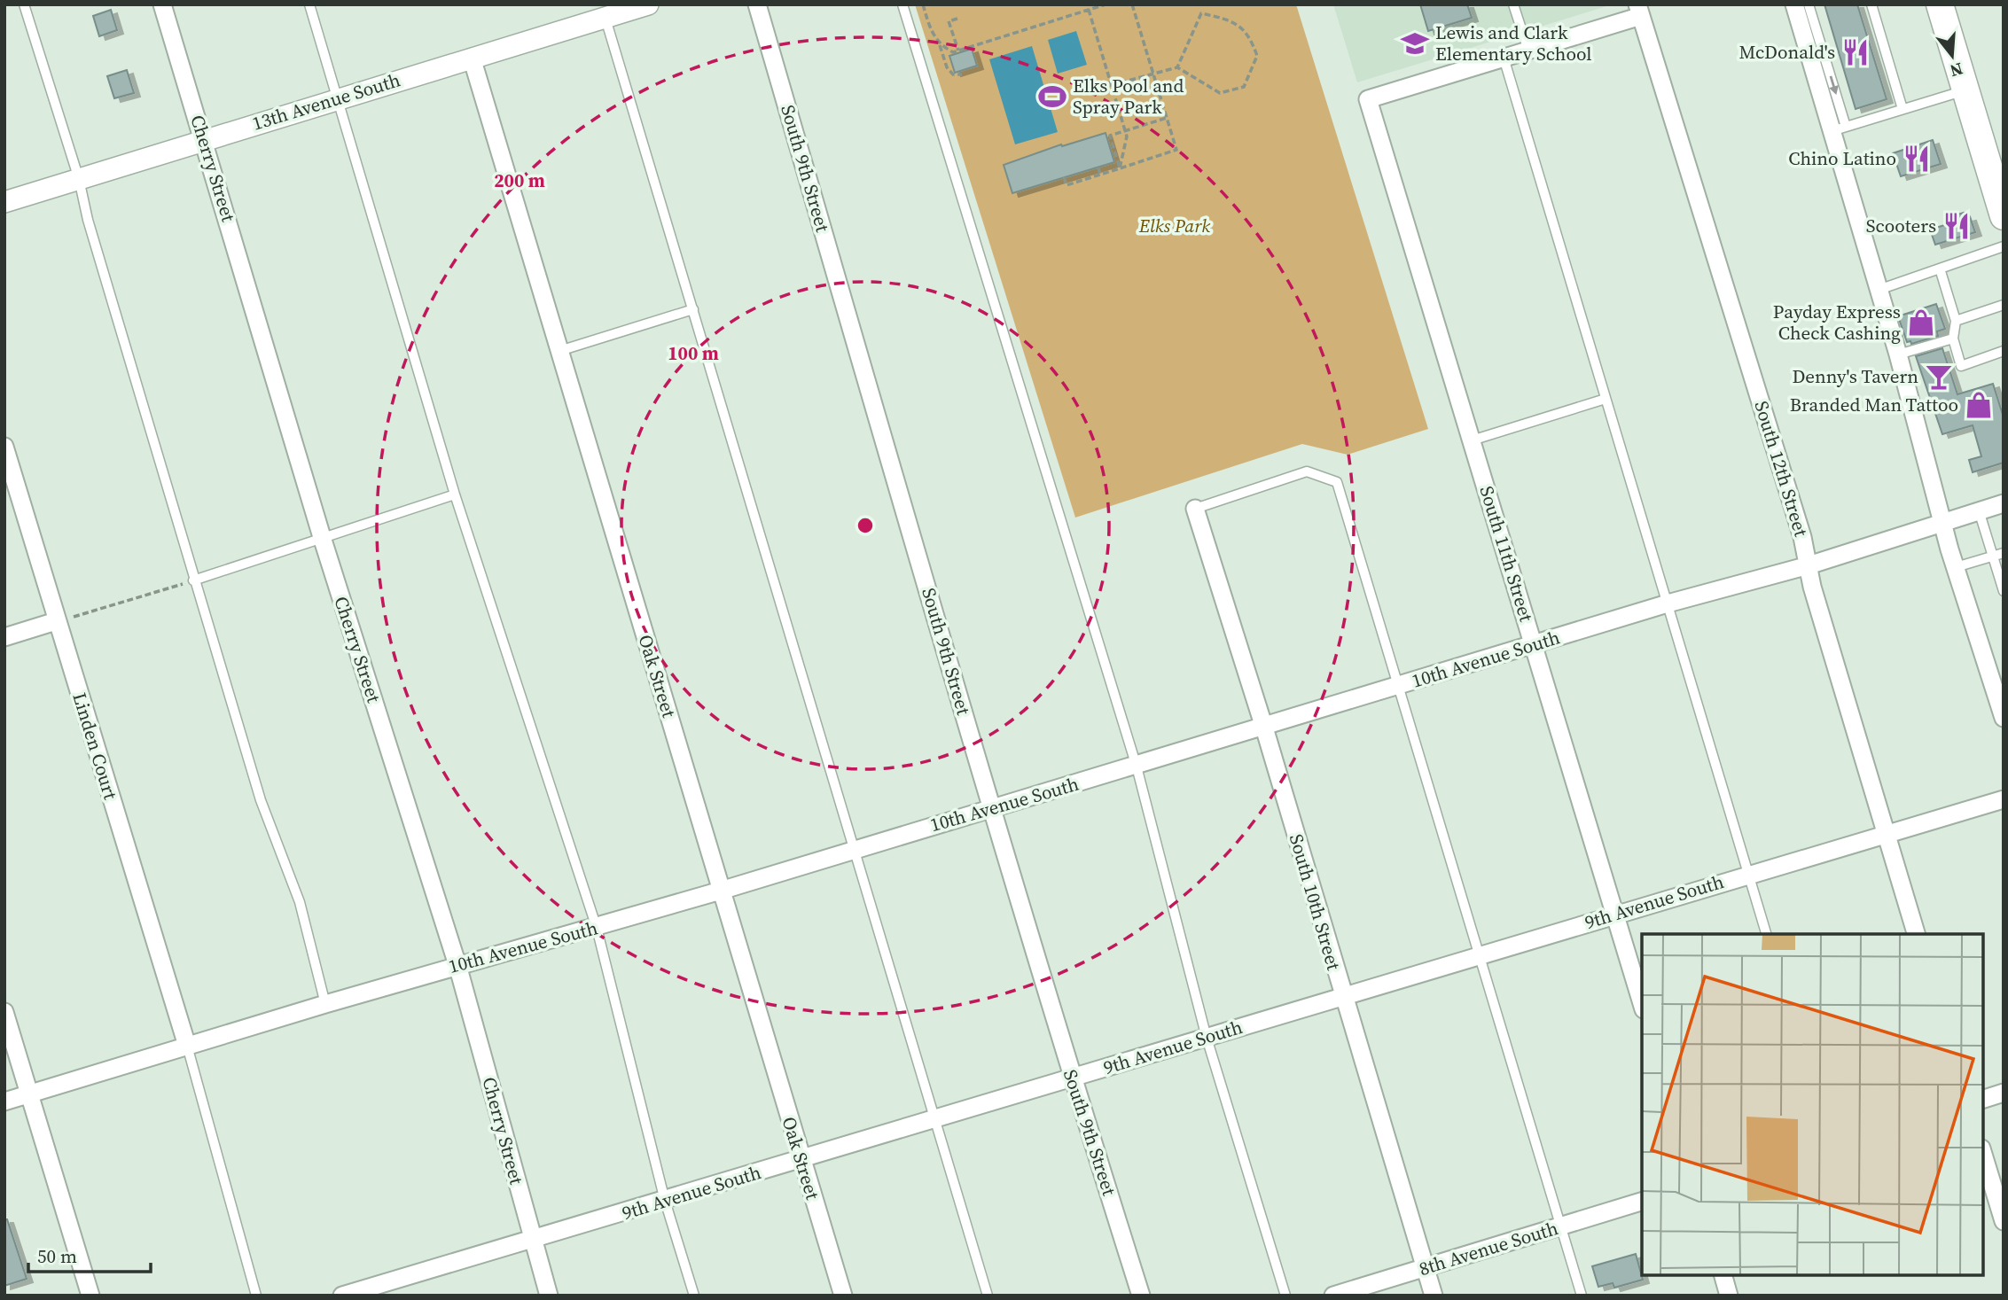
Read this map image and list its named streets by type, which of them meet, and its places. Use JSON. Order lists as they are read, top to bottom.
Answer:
{
  "streets": {
    "street": [
      "13th Avenue South",
      "Cherry Street",
      "South 9th Street",
      "South 12th Street",
      "South 11th Street",
      "10th Avenue South",
      "Oak Street",
      "Linden Court",
      "South 10th Street",
      "9th Avenue South",
      "8th Avenue South"
    ]
  },
  "crossings": [
    ["13th Avenue South", "Cherry Street"],
    ["13th Avenue South", "Oak Street"],
    ["Cherry Street", "10th Avenue South"],
    ["Cherry Street", "9th Avenue South"],
    ["South 9th Street", "10th Avenue South"],
    ["South 9th Street", "9th Avenue South"],
    ["South 12th Street", "10th Avenue South"],
    ["South 12th Street", "9th Avenue South"],
    ["South 11th Street", "10th Avenue South"],
    ["South 11th Street", "9th Avenue South"],
    ["10th Avenue South", "Oak Street"],
    ["10th Avenue South", "Linden Court"],
    ["10th Avenue South", "South 10th Street"],
    ["Oak Street", "9th Avenue South"],
    ["South 10th Street", "9th Avenue South"],
    ["South 10th Street", "8th Avenue South"]
  ],
  "parks": ["Elks Park"],
  "places": {
    "school or university": ["Lewis and Clark Elementary School"],
    "restaurant": ["McDonald's", "Chino Latino", "Scooters"],
    "sports": ["Elks Pool and Spray Park"],
    "shop": ["Payday Express Check Cashing", "Branded Man Tattoo"],
    "bar": ["Denny's Tavern"]
  },
  "scale_bar": "50 m",
  "north": "bottom",
  "rings": ["200 m", "100 m"]
}
